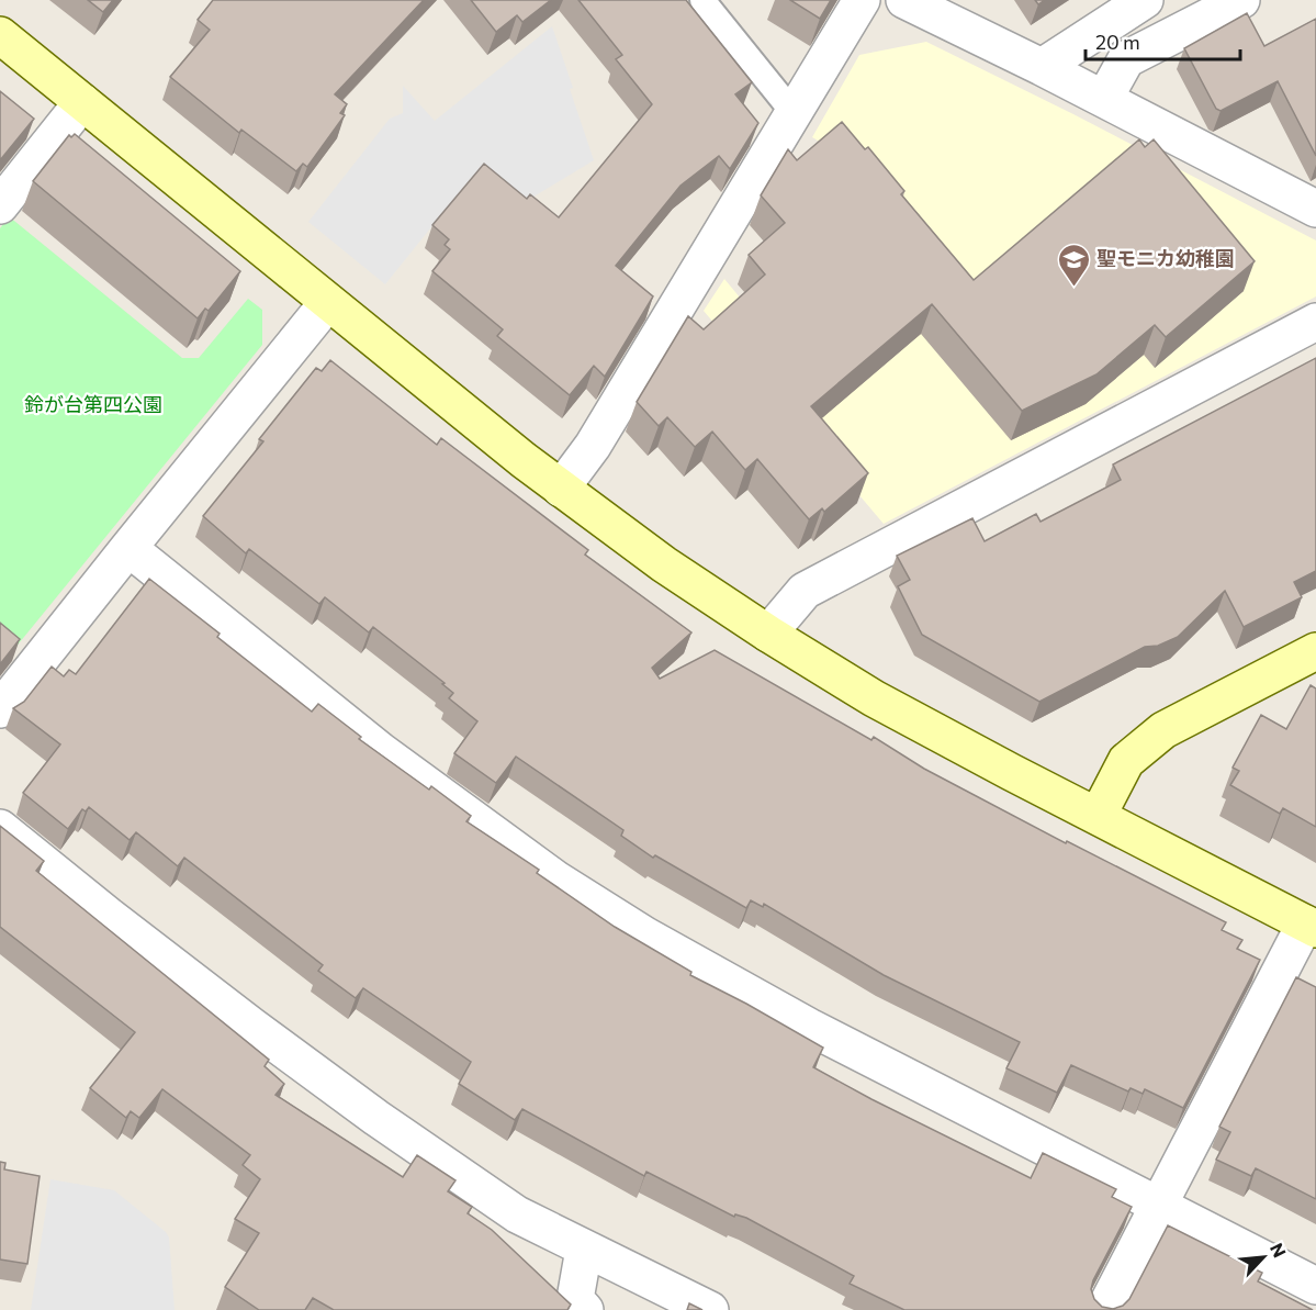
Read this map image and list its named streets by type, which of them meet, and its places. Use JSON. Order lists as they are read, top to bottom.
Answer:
{
  "parks": ["鈴が台第四公園"],
  "places": {
    "school or university": ["聖モニカ幼稚園"]
  },
  "scale_bar": "20 m",
  "north": "top right"
}
